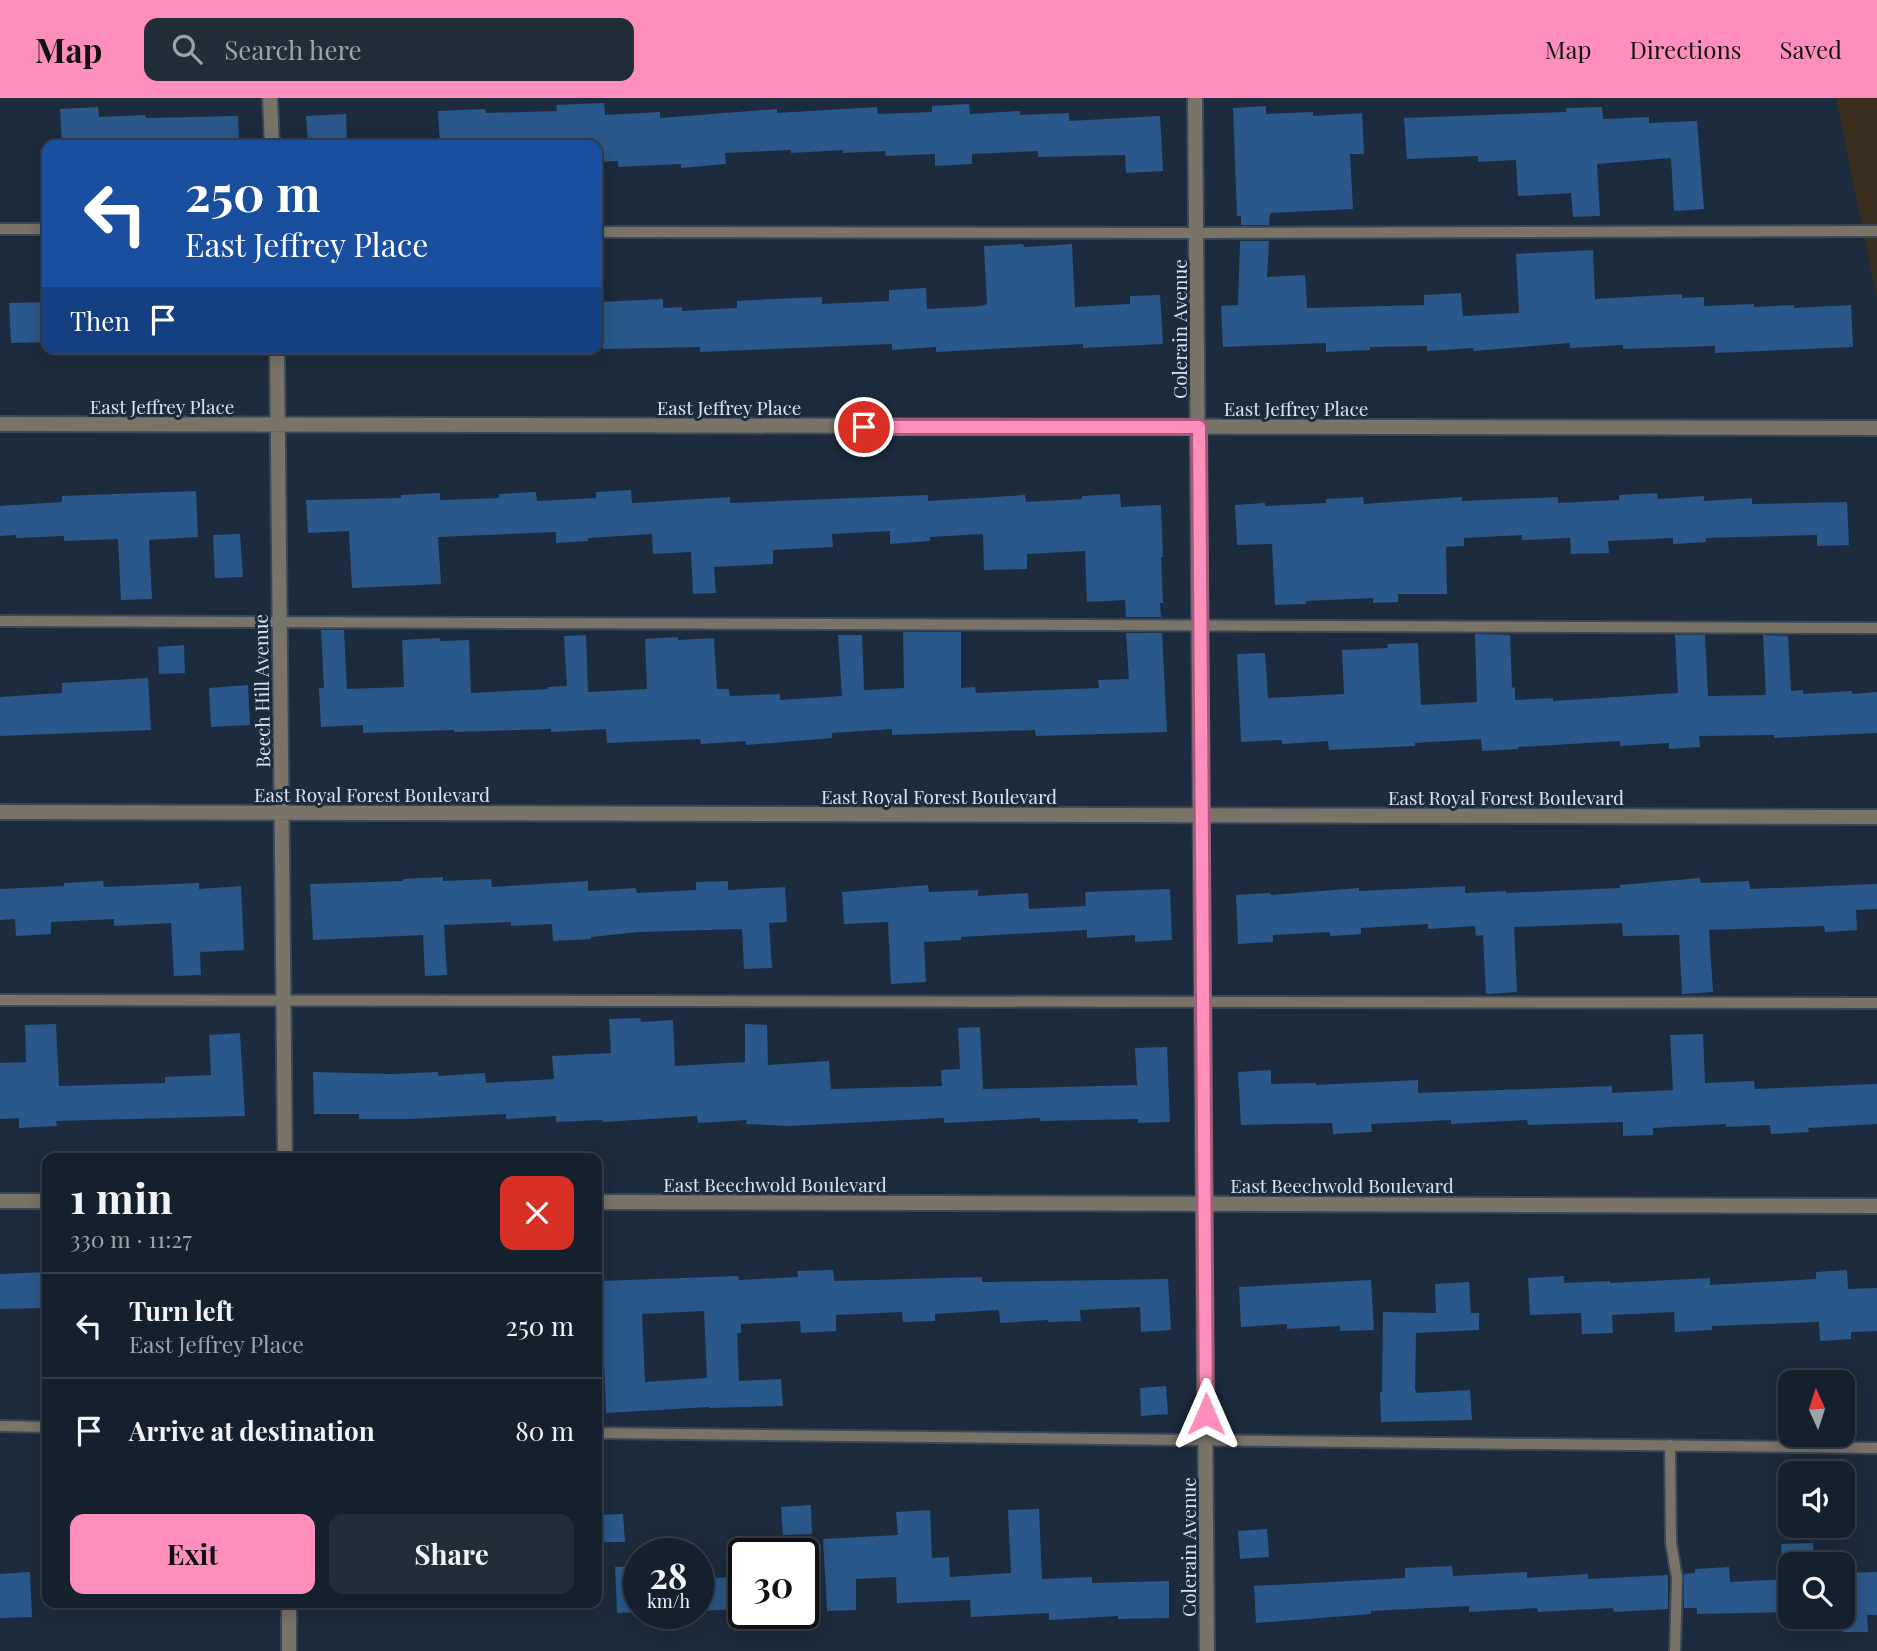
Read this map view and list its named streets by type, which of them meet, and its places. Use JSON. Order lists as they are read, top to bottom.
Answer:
{
  "streets": {
    "street": [
      "Colerain Avenue",
      "East Jeffrey Place",
      "Beech Hill Avenue",
      "East Royal Forest Boulevard",
      "East Beechwold Boulevard"
    ]
  },
  "crossings": [
    ["Colerain Avenue", "East Jeffrey Place"],
    ["Colerain Avenue", "East Royal Forest Boulevard"],
    ["Colerain Avenue", "East Beechwold Boulevard"],
    ["East Jeffrey Place", "Beech Hill Avenue"],
    ["Beech Hill Avenue", "East Royal Forest Boulevard"]
  ],
  "north": "top",
  "page": {
    "header": "Map",
    "search": "Search here",
    "nav": ["Map", "Directions", "Saved"],
    "turn": ["250 m", "East Jeffrey Place"],
    "then": "Then",
    "heading": ["1 min", "330 m · 11:27"],
    "list": [
      {
        "name": "Turn left",
        "note": "East Jeffrey Place",
        "value": "250 m"
      },
      {
        "name": "Arrive at destination",
        "value": "80 m"
      }
    ],
    "buttons": ["Exit", "Share"],
    "speed": "28 km/h",
    "limit": "30"
  }
}
